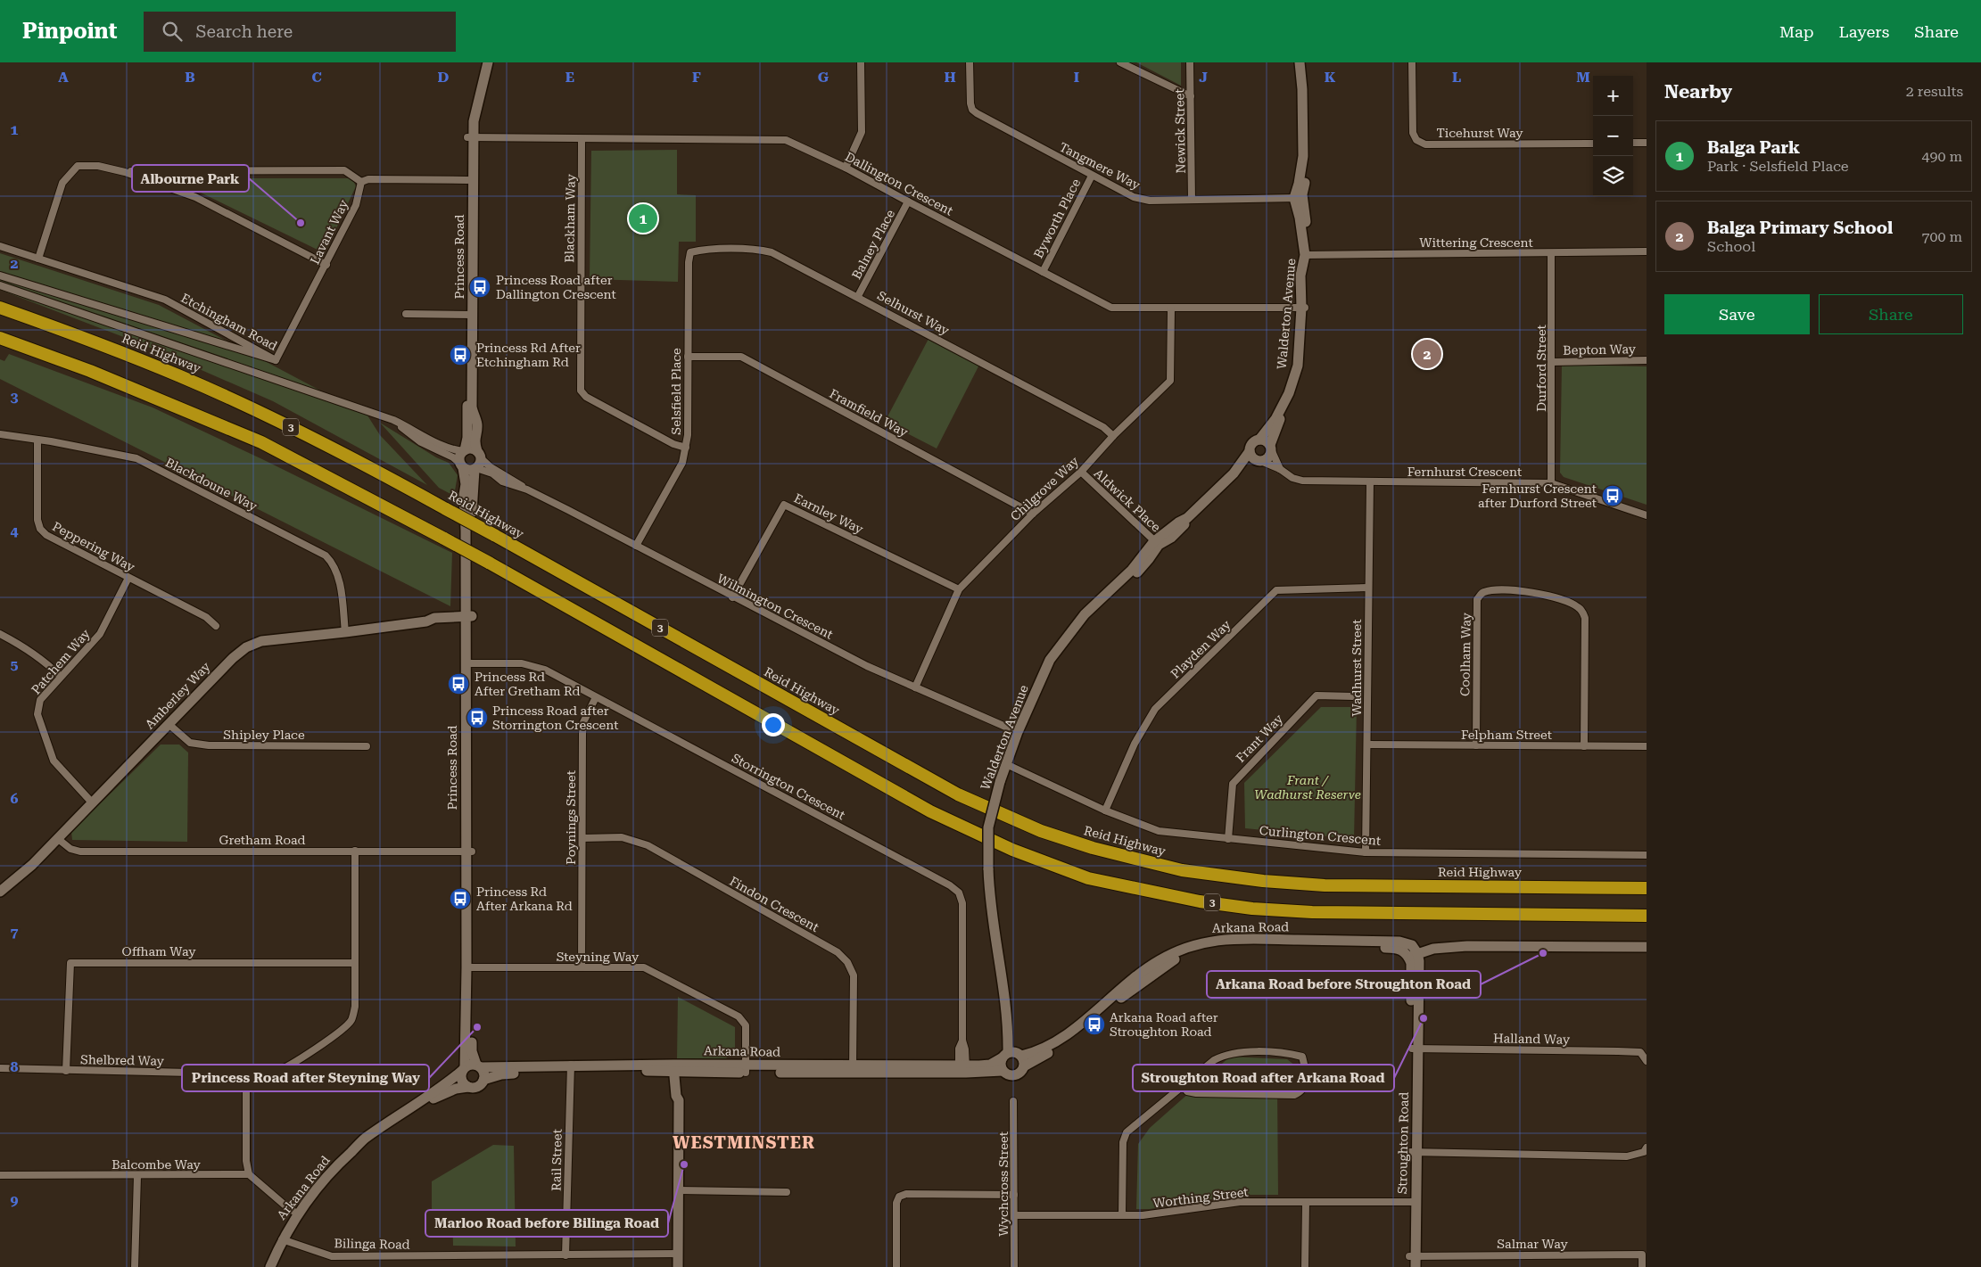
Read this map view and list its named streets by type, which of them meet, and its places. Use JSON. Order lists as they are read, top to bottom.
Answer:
{
  "streets": {
    "highway": ["Reid Highway", "3"],
    "street": [
      "Newick Street",
      "Ticehurst Way",
      "Tangmere Way",
      "Dallington Crescent",
      "Blackham Way",
      "Byworth Place",
      "Lavant Way",
      "Wittering Crescent",
      "Balney Place",
      "Princess Road",
      "Selhurst Way",
      "Walderton Avenue",
      "Etchingham Road",
      "Bepton Way",
      "Durford Street",
      "Selsfield Place",
      "Framfield Way",
      "Fernhurst Crescent",
      "Blackdoune Way",
      "Chilgrove Way",
      "Aldwick Place",
      "Earnley Way",
      "Peppering Way",
      "Wilmington Crescent",
      "Playden Way",
      "Coolham Way",
      "Patchem Way",
      "Wadhurst Street",
      "Amberley Way",
      "Shipley Place",
      "Felpham Street",
      "Frant Way",
      "Storrington Crescent",
      "Poynings Street",
      "Curlington Crescent",
      "Gretham Road",
      "Findon Crescent",
      "Arkana Road",
      "Offham Way",
      "Steyning Way",
      "Halland Way",
      "Shelbred Way",
      "Stroughton Road",
      "Rail Street",
      "Balcombe Way",
      "Wychcross Street",
      "Worthing Street",
      "Bilinga Road",
      "Salmar Way"
    ]
  },
  "crossings": [
    ["Newick Street", "Tangmere Way"],
    ["Tangmere Way", "Byworth Place"],
    ["Tangmere Way", "Walderton Avenue"],
    ["Dallington Crescent", "Blackham Way"],
    ["Dallington Crescent", "Byworth Place"],
    ["Dallington Crescent", "Balney Place"],
    ["Dallington Crescent", "Princess Road"],
    ["Dallington Crescent", "Walderton Avenue"],
    ["Dallington Crescent", "Chilgrove Way"],
    ["Blackham Way", "Selsfield Place"],
    ["Lavant Way", "Etchingham Road"],
    ["Wittering Crescent", "Walderton Avenue"],
    ["Wittering Crescent", "Durford Street"],
    ["Balney Place", "Selhurst Way"],
    ["Princess Road", "Wilmington Crescent"],
    ["Princess Road", "Amberley Way"],
    ["Princess Road", "Storrington Crescent"],
    ["Princess Road", "Gretham Road"],
    ["Princess Road", "Arkana Road"],
    ["Princess Road", "Steyning Way"],
    ["Selhurst Way", "Selsfield Place"],
    ["Selhurst Way", "Chilgrove Way"],
    ["Walderton Avenue", "Fernhurst Crescent"],
    ["Walderton Avenue", "Aldwick Place"],
    ["Walderton Avenue", "Wilmington Crescent"],
    ["Walderton Avenue", "Curlington Crescent"],
    ["Walderton Avenue", "Arkana Road"],
    ["Bepton Way", "Durford Street"],
    ["Durford Street", "Fernhurst Crescent"],
    ["Selsfield Place", "Framfield Way"],
    ["Selsfield Place", "Wilmington Crescent"],
    ["Framfield Way", "Chilgrove Way"],
    ["Fernhurst Crescent", "Wadhurst Street"],
    ["Blackdoune Way", "Peppering Way"],
    ["Blackdoune Way", "Amberley Way"],
    ["Chilgrove Way", "Aldwick Place"],
    ["Chilgrove Way", "Earnley Way"],
    ["Chilgrove Way", "Wilmington Crescent"],
    ["Earnley Way", "Wilmington Crescent"],
    ["Peppering Way", "Patchem Way"],
    ["Playden Way", "Wadhurst Street"],
    ["Playden Way", "Curlington Crescent"],
    ["Coolham Way", "Felpham Street"],
    ["Patchem Way", "Amberley Way"],
    ["Wadhurst Street", "Felpham Street"],
    ["Wadhurst Street", "Curlington Crescent"],
    ["Amberley Way", "Shipley Place"],
    ["Amberley Way", "Gretham Road"],
    ["Frant Way", "Curlington Crescent"],
    ["Storrington Crescent", "Poynings Street"],
    ["Storrington Crescent", "Arkana Road"],
    ["Poynings Street", "Findon Crescent"],
    ["Poynings Street", "Steyning Way"],
    ["Gretham Road", "Shelbred Way"],
    ["Findon Crescent", "Arkana Road"],
    ["Arkana Road", "Steyning Way"],
    ["Arkana Road", "Stroughton Road"],
    ["Arkana Road", "Rail Street"],
    ["Arkana Road", "Bilinga Road"],
    ["Offham Way", "Shelbred Way"],
    ["Halland Way", "Stroughton Road"],
    ["Stroughton Road", "Worthing Street"],
    ["Stroughton Road", "Salmar Way"],
    ["Rail Street", "Bilinga Road"],
    ["Wychcross Street", "Worthing Street"]
  ],
  "districts": ["WESTMINSTER"],
  "parks": ["Frant / Wadhurst Reserve"],
  "places": {
    "other": [
      "Albourne Park",
      "Arkana Road before Stroughton Road",
      "Stroughton Road after Arkana Road",
      "Princess Road after Steyning Way",
      "Marloo Road before Bilinga Road"
    ],
    "bus stop": [
      "Princess Road after Dallington Crescent",
      "Princess Rd After Etchingham Rd",
      "Fernhurst Crescent after Durford Street",
      "Princess Rd After Gretham Rd",
      "Princess Road after Storrington Crescent",
      "Princess Rd After Arkana Rd",
      "Arkana Road after Stroughton Road"
    ]
  },
  "page": {
    "header": "Pinpoint",
    "search": "Search here",
    "nav": ["Map", "Layers", "Share"],
    "heading": ["Nearby", "2 results"],
    "map_buttons": ["+", "−"],
    "list": [
      {
        "mark": "1",
        "name": "Balga Park",
        "note": "Park · Selsfield Place",
        "value": "490 m"
      },
      {
        "mark": "2",
        "name": "Balga Primary School",
        "note": "School",
        "value": "700 m"
      }
    ],
    "pins": ["1", "2"],
    "buttons": ["Save", "Share"]
  },
  "grid": {
    "columns": [
      "A",
      "B",
      "C",
      "D",
      "E",
      "F",
      "G",
      "H",
      "I",
      "J",
      "K",
      "L",
      "M"
    ],
    "rows": [
      "1",
      "2",
      "3",
      "4",
      "5",
      "6",
      "7",
      "8",
      "9"
    ]
  }
}
